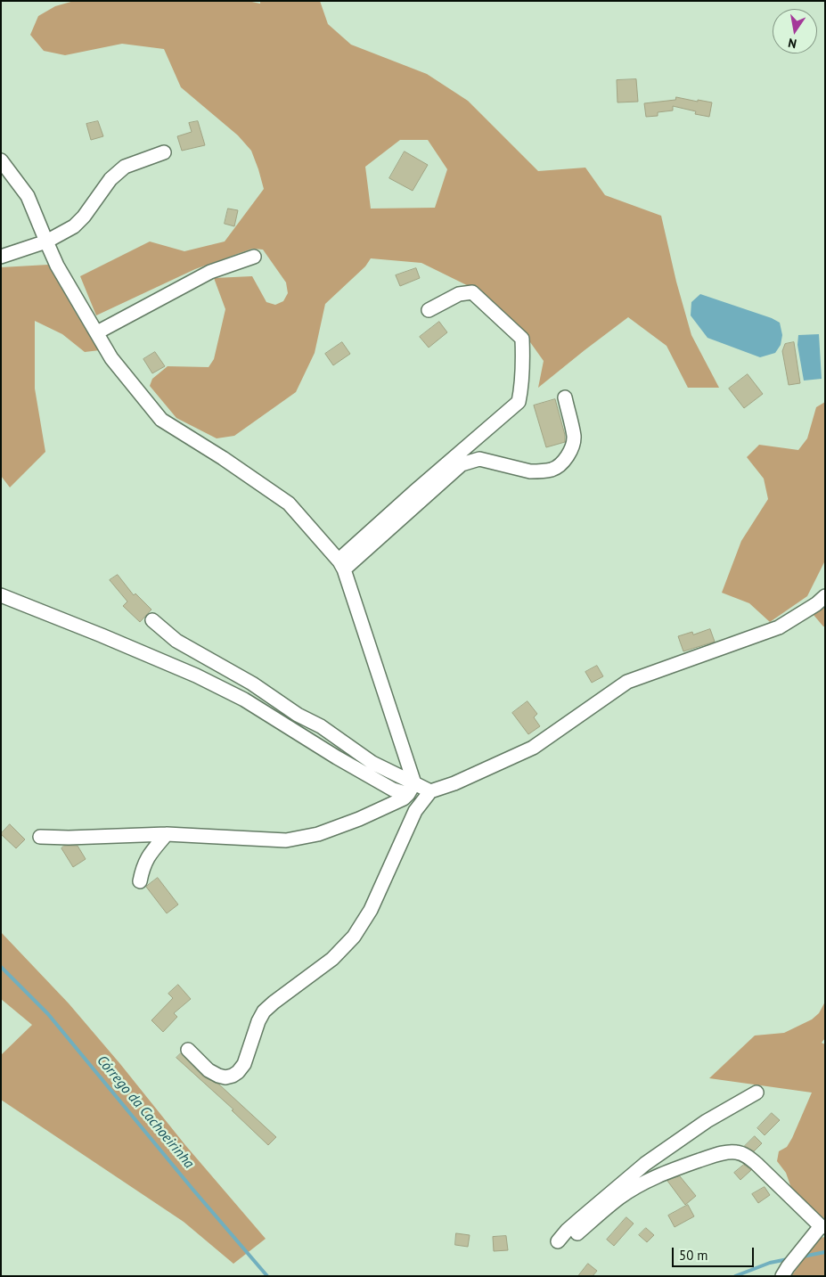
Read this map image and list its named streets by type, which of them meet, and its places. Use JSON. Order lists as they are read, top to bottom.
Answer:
{
  "water": ["Córrego da Cachoeirinha"],
  "scale_bar": "50 m",
  "north": "bottom"
}
